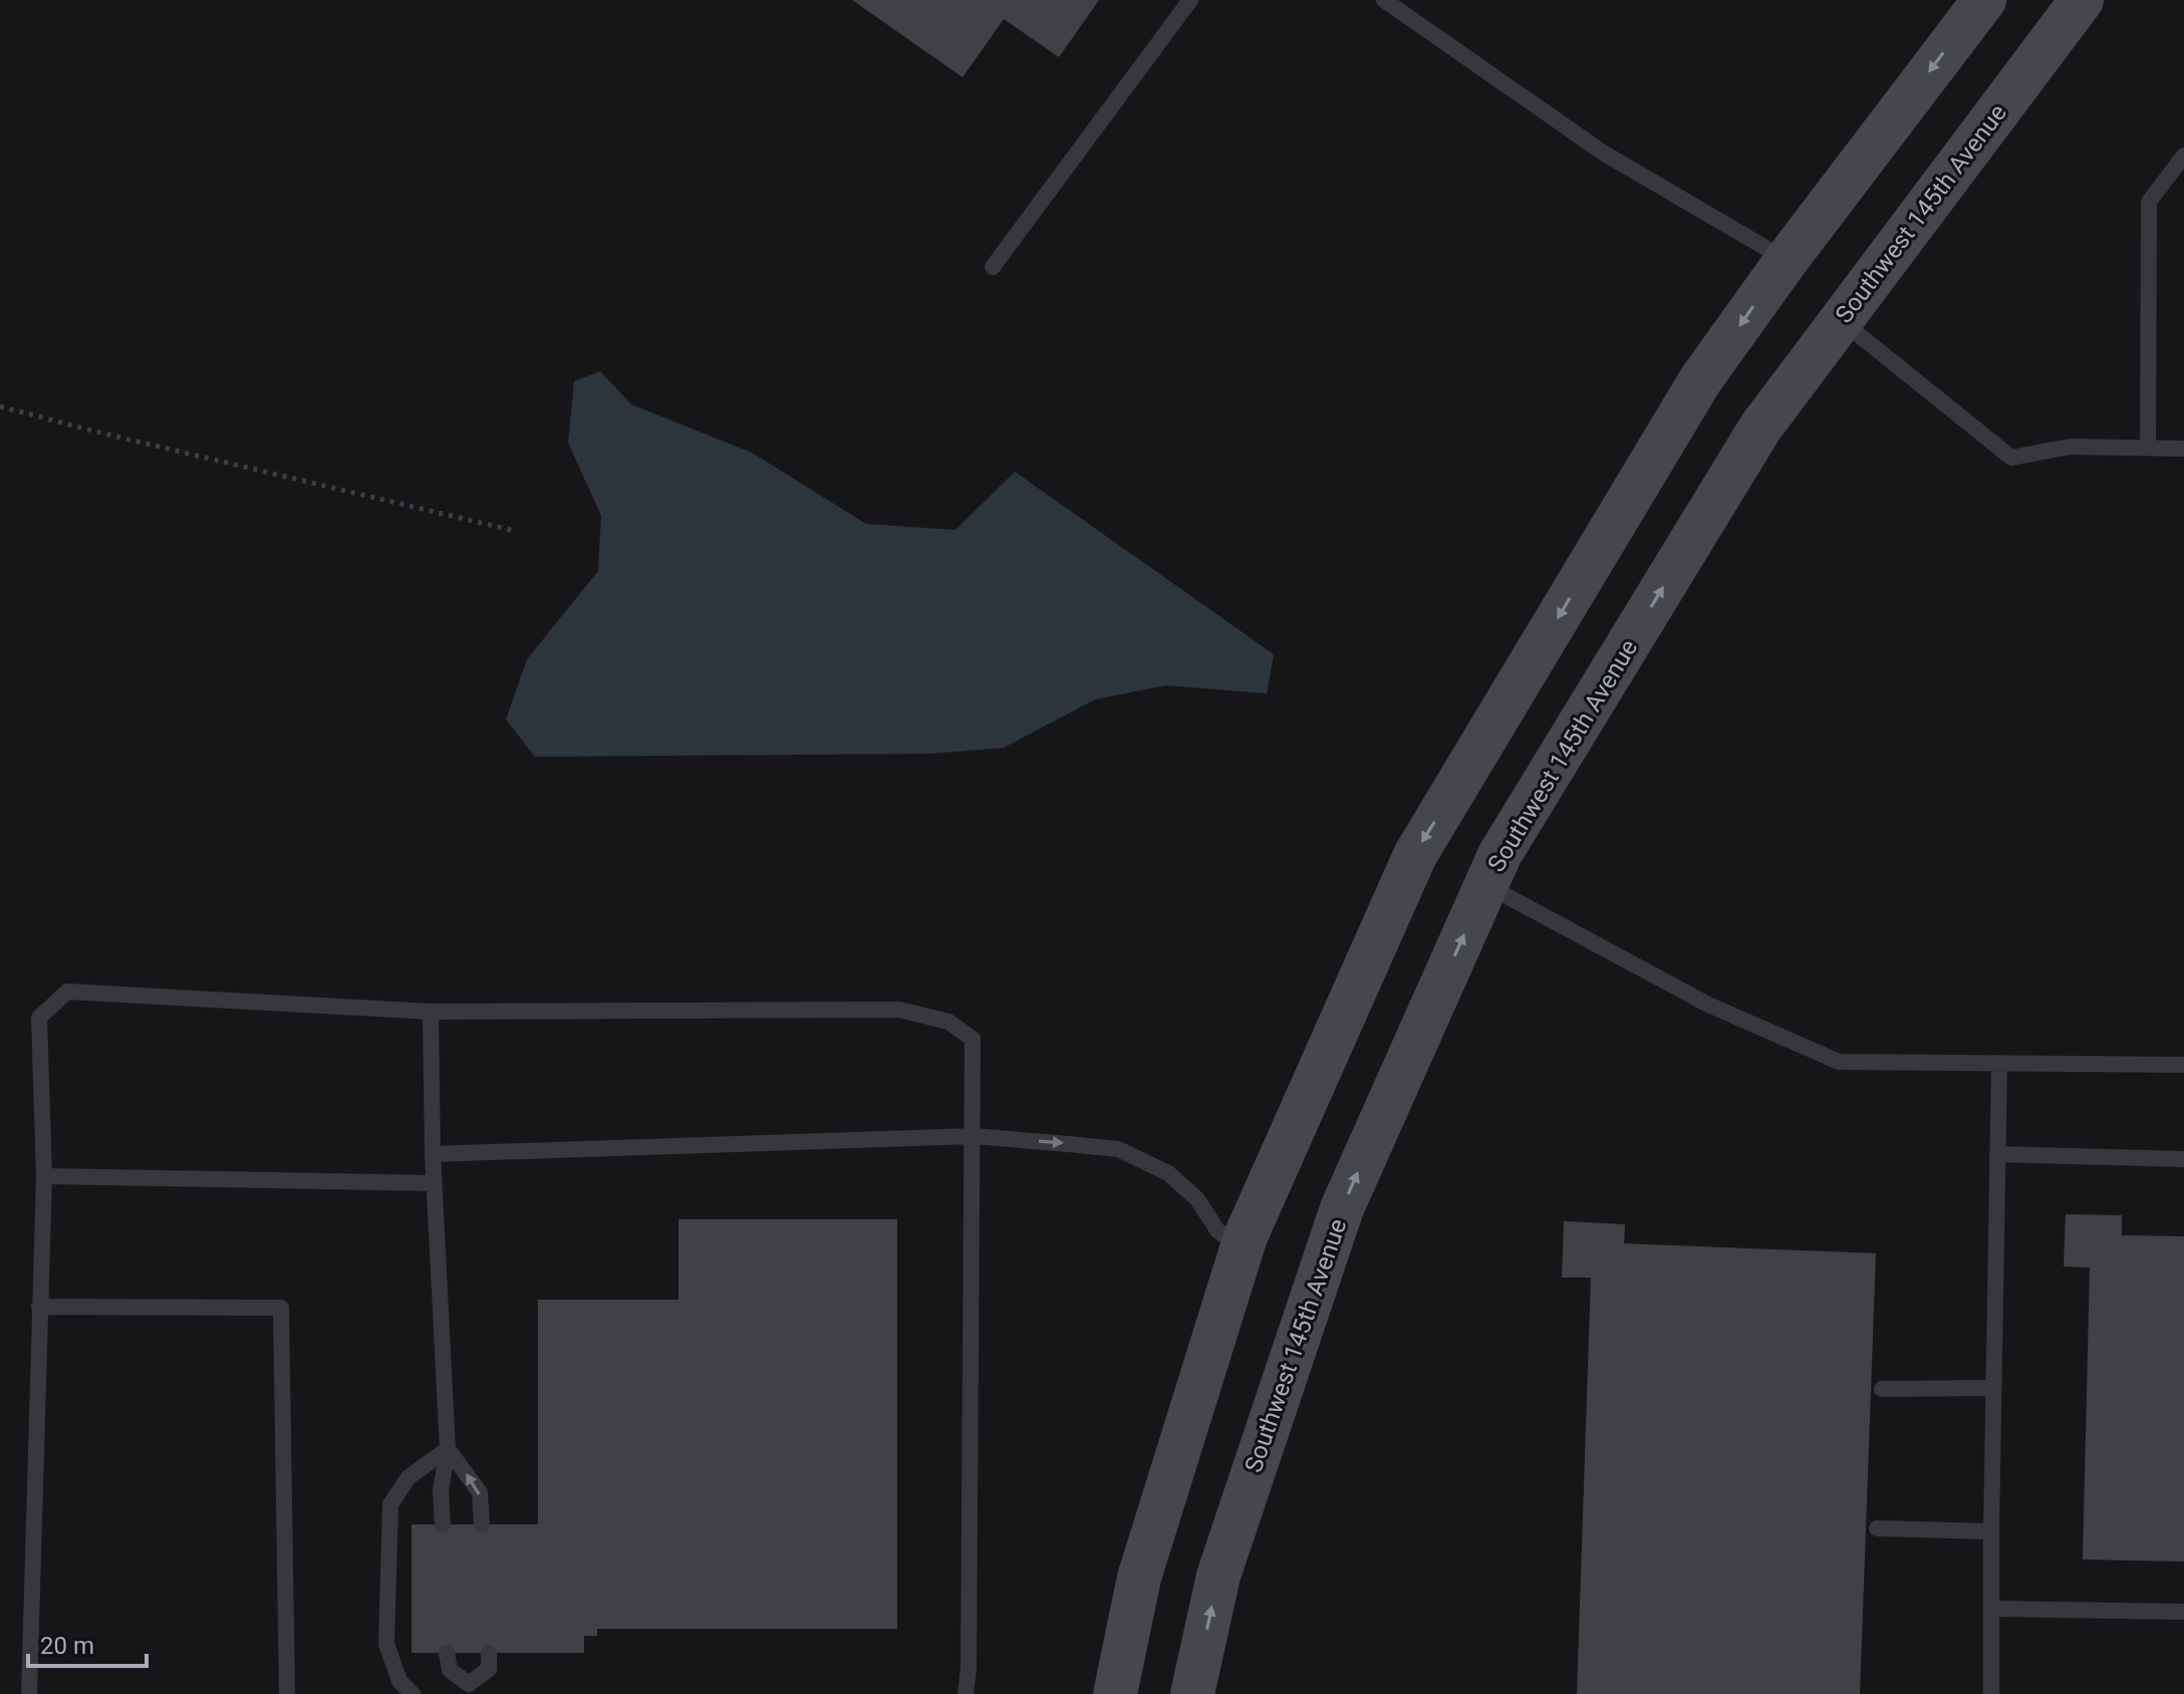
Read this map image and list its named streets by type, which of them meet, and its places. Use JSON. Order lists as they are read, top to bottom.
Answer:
{
  "streets": {
    "street": ["Southwest 145th Avenue"]
  },
  "scale_bar": "20 m"
}
